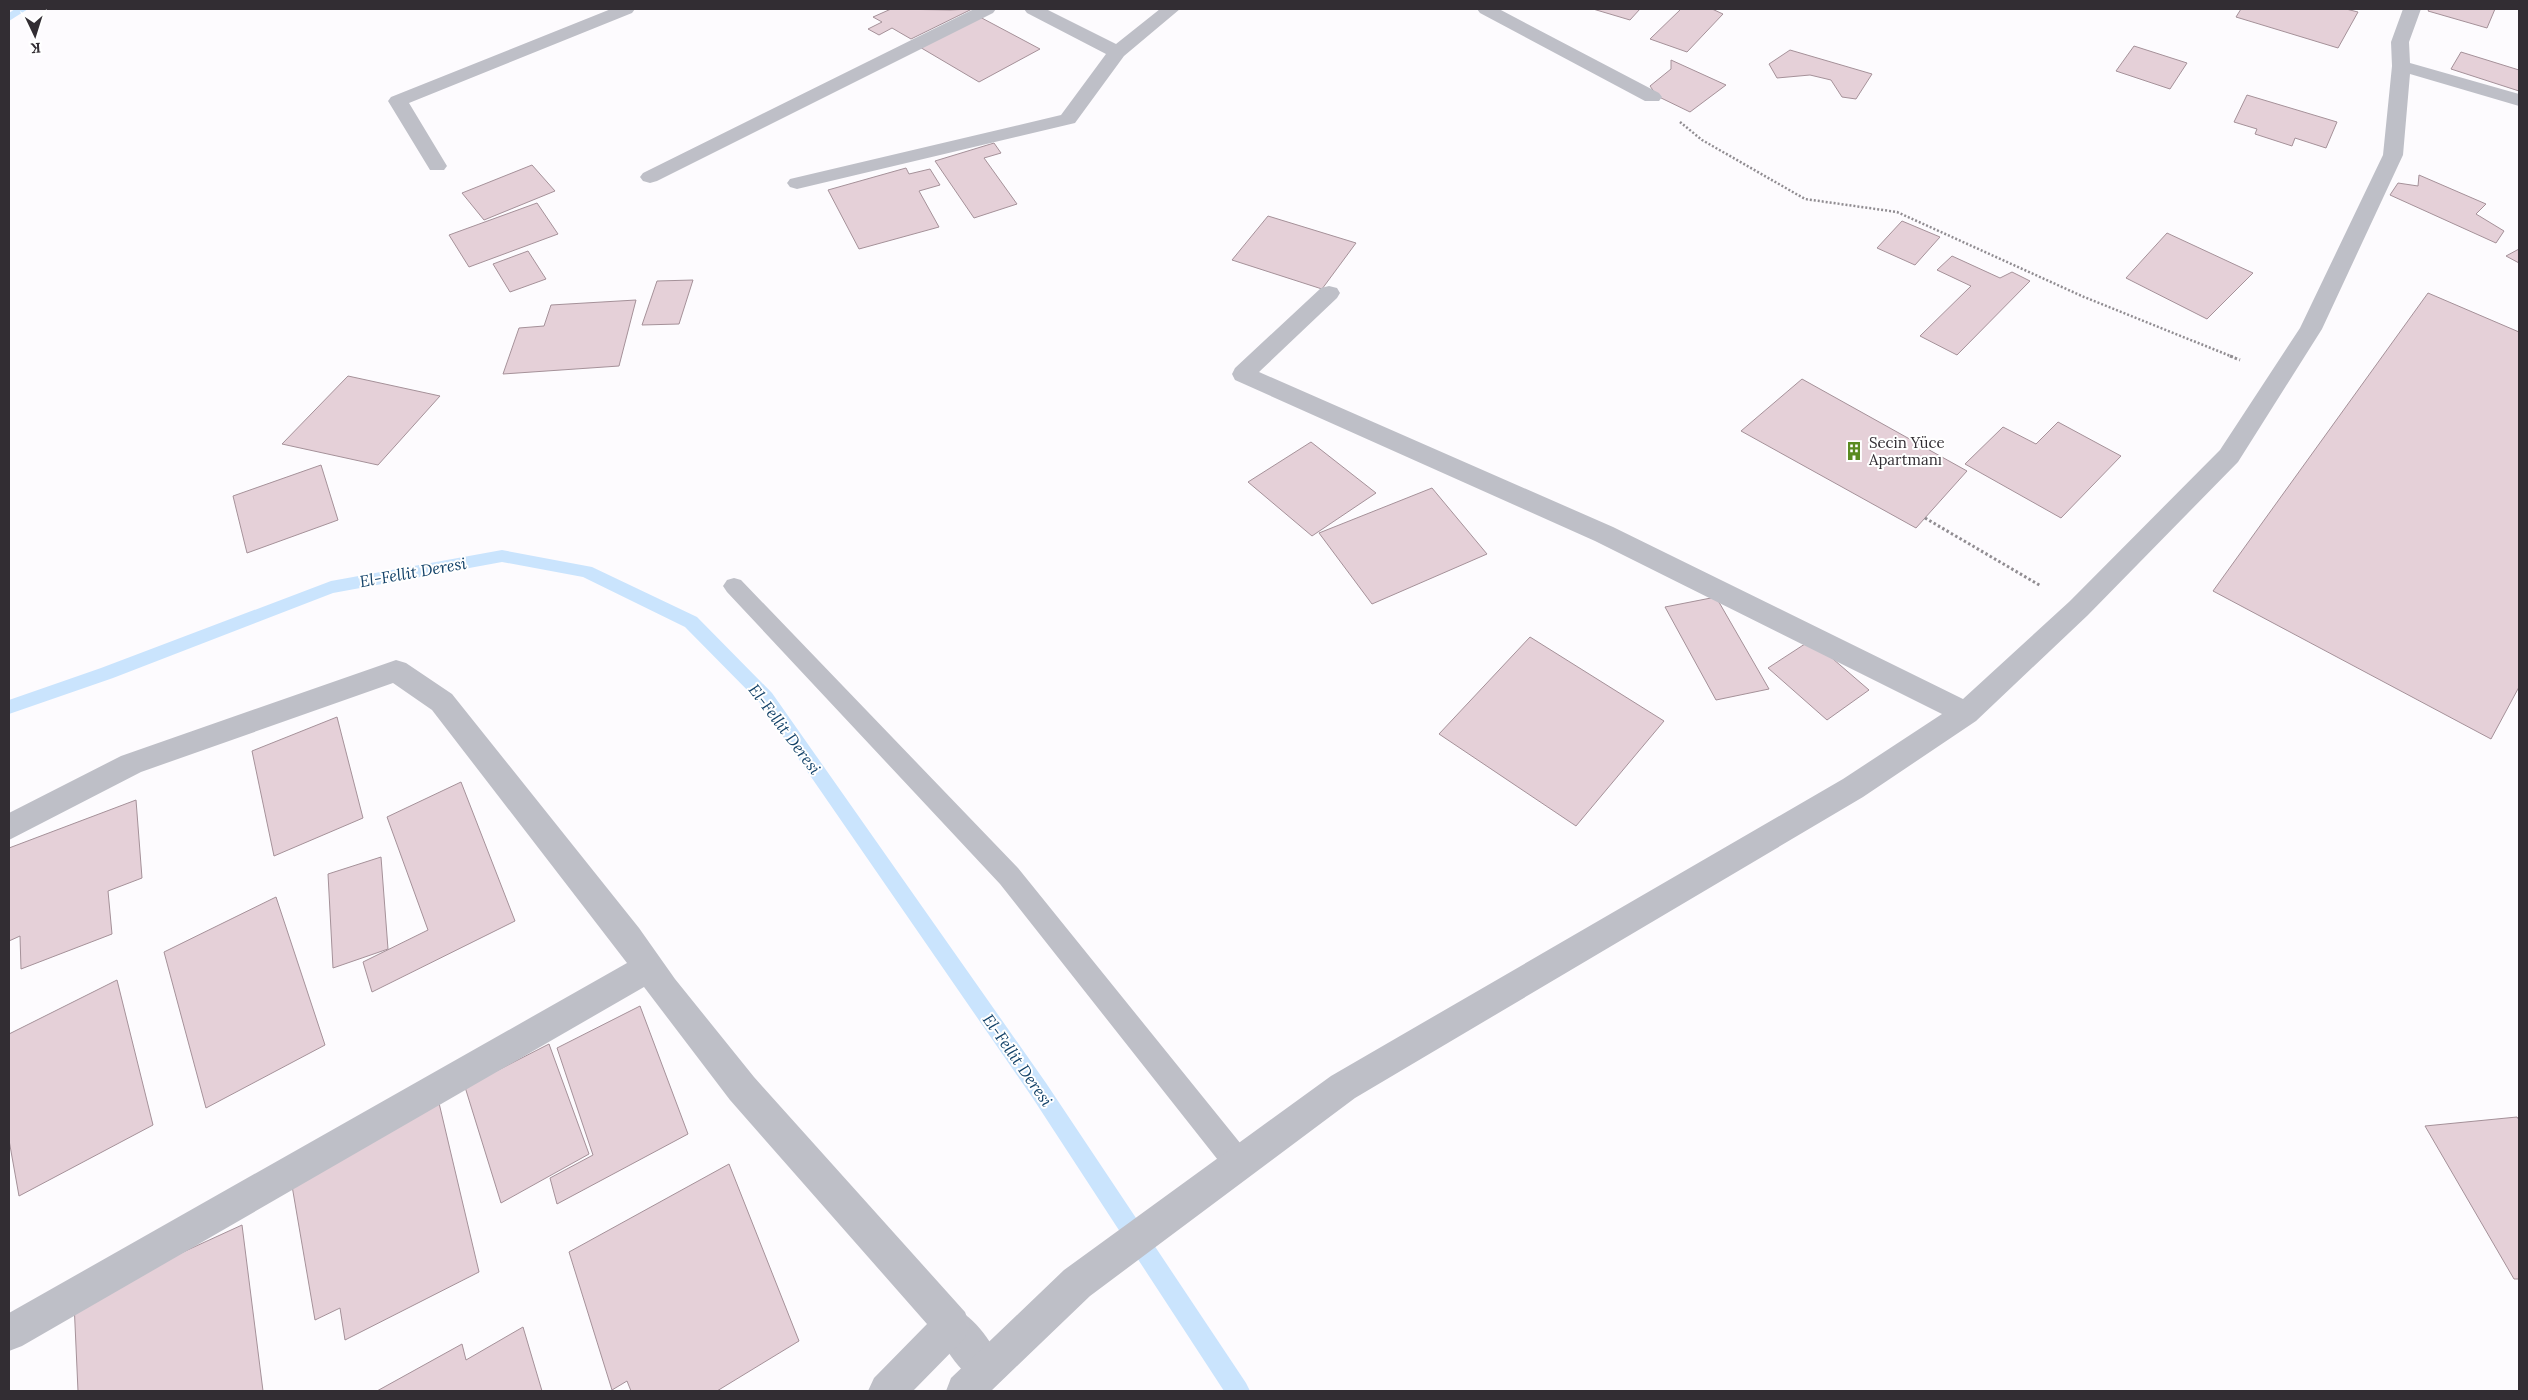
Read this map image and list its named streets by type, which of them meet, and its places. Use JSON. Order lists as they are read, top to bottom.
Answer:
{
  "water": ["El-Fellit Deresi"],
  "places": {
    "building": ["Secin Yüce Apartmanı"]
  },
  "north": "bottom"
}
